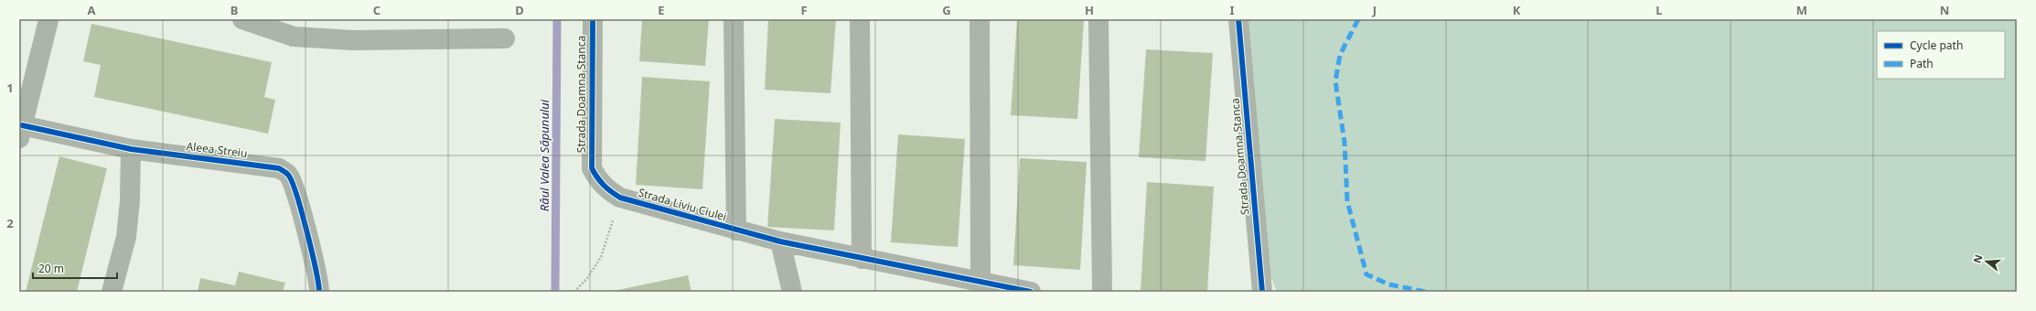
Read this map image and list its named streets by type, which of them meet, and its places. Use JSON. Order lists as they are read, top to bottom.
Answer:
{
  "streets": {
    "street": ["Strada Doamna Stanca", "Aleea Streiu", "Strada Liviu Ciulei"]
  },
  "crossings": [
    ["Strada Doamna Stanca", "Strada Liviu Ciulei"]
  ],
  "water": ["Râul Valea Săpunului"],
  "legend": ["Cycle path", "Path"],
  "scale_bar": "20 m",
  "north": "left",
  "grid": {
    "columns": [
      "A",
      "B",
      "C",
      "D",
      "E",
      "F",
      "G",
      "H",
      "I",
      "J",
      "K",
      "L",
      "M",
      "N"
    ],
    "rows": ["1", "2"]
  }
}
